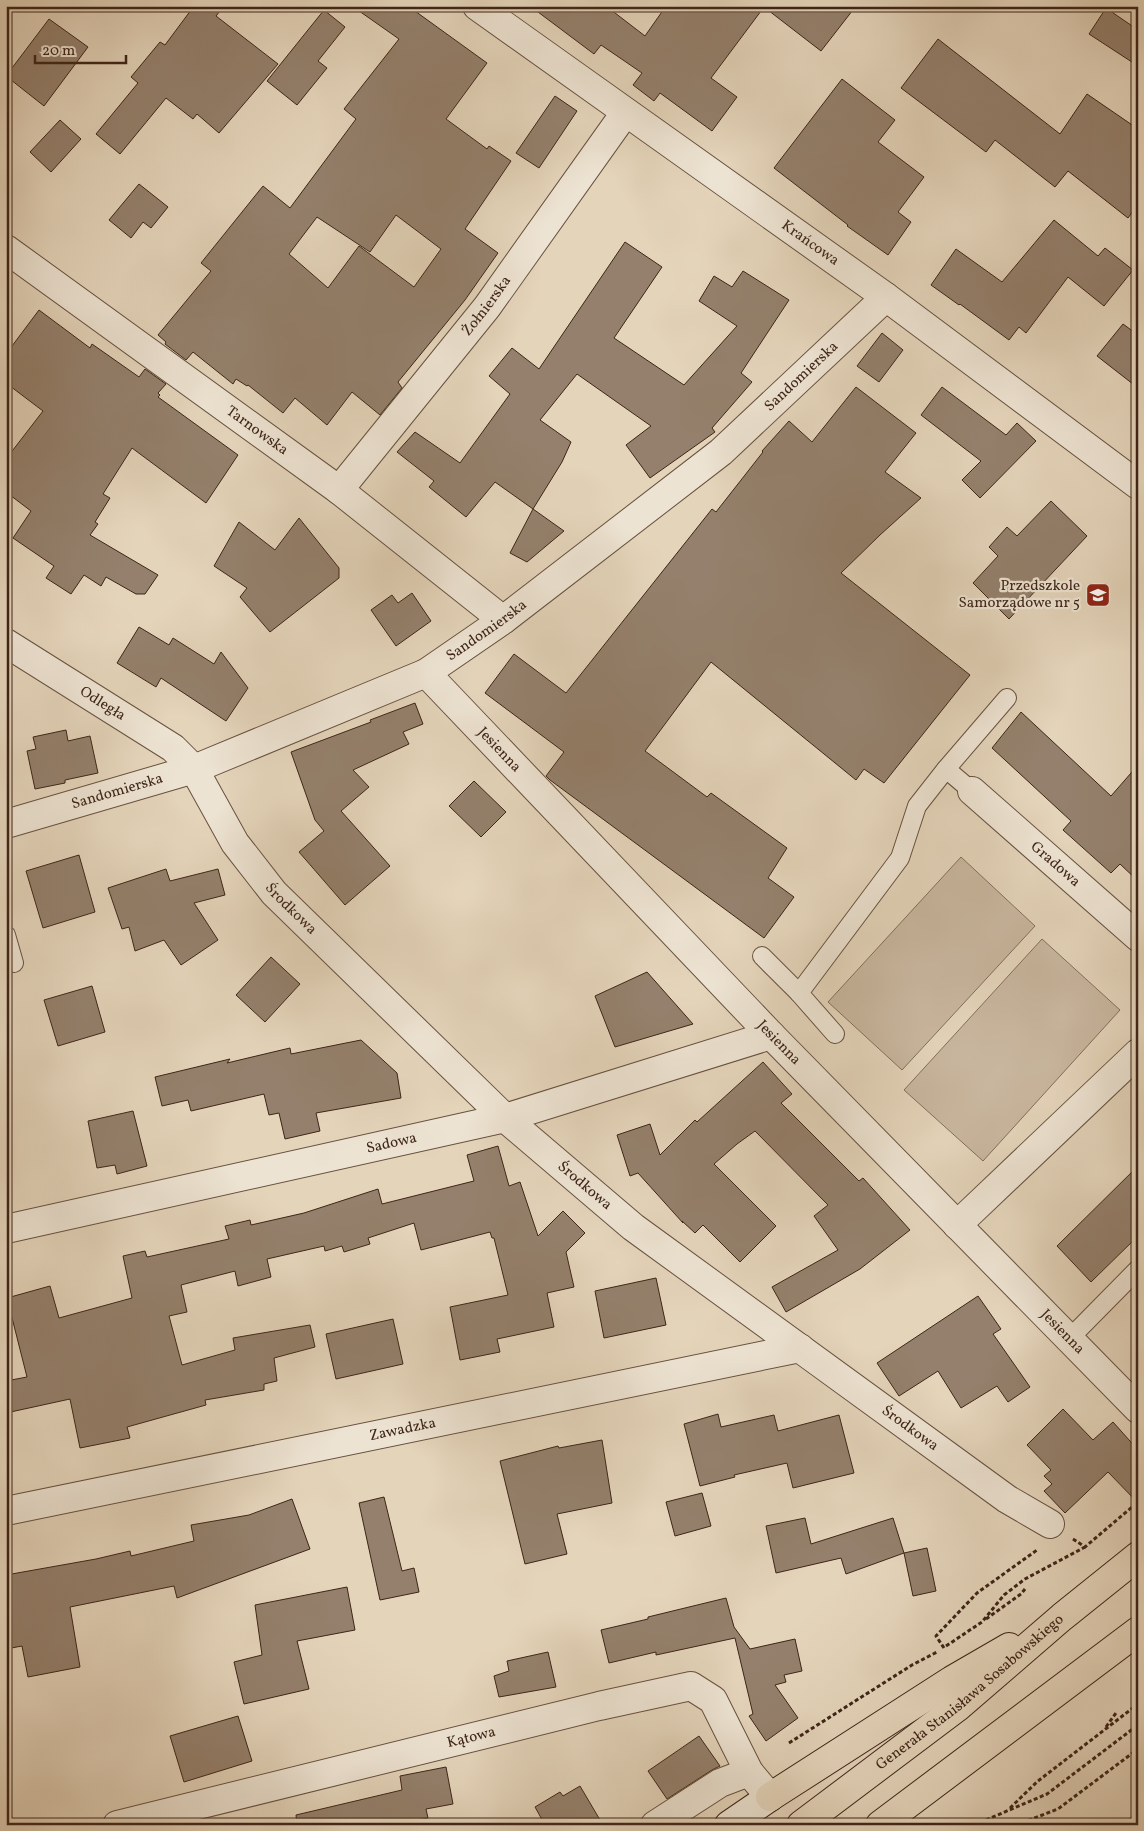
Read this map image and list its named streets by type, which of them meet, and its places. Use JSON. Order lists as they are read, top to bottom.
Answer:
{
  "streets": {
    "highway": ["Generała Stanisława Sosabowskiego"],
    "street": [
      "Krańcowa",
      "Żołnierska",
      "Sandomierska",
      "Tarnowska",
      "Odległa",
      "Jesienna",
      "Gradowa",
      "Środkowa",
      "Sadowa",
      "Zawadzka",
      "Kątowa"
    ]
  },
  "crossings": [
    ["Krańcowa", "Żołnierska"],
    ["Krańcowa", "Sandomierska"],
    ["Żołnierska", "Tarnowska"],
    ["Sandomierska", "Tarnowska"],
    ["Sandomierska", "Odległa"],
    ["Sandomierska", "Jesienna"],
    ["Sandomierska", "Środkowa"],
    ["Odległa", "Środkowa"],
    ["Jesienna", "Sadowa"],
    ["Środkowa", "Sadowa"],
    ["Środkowa", "Zawadzka"]
  ],
  "places": {
    "school or university": ["Przedszkole Samorządowe nr 5"]
  },
  "scale_bar": "20 m"
}
